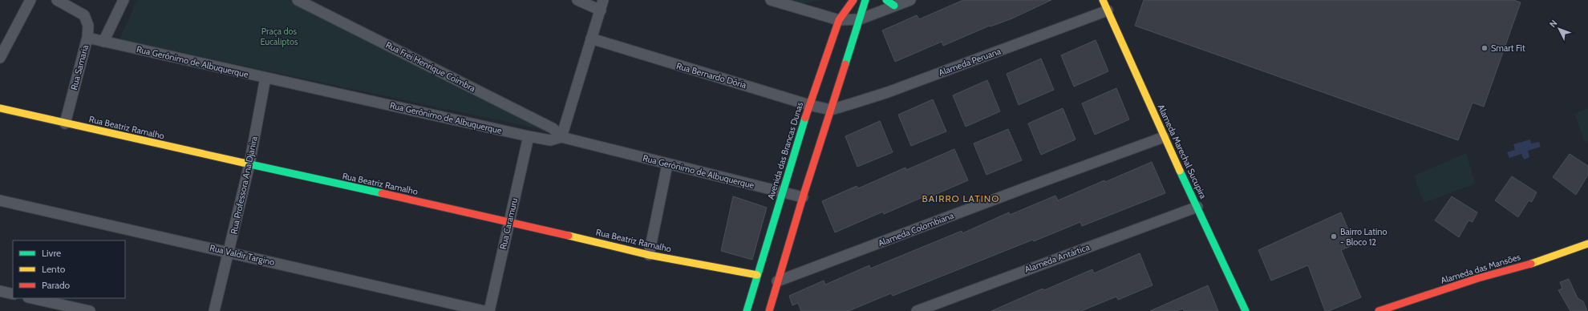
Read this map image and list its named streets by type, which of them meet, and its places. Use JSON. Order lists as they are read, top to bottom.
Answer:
{
  "streets": {
    "street": [
      "Rua Gerônimo de Albuquerque",
      "Alameda Peruana",
      "Rua Frei Henrique Coimbra",
      "Rua Samaria",
      "Rua Bernardo Dória",
      "Rua Beatriz Ramalho",
      "Avenida das Brancas Dunas",
      "Alameda Marechal Sucupira",
      "Rua Professora Ana Djanira",
      "Rua Caramuru",
      "Alameda Colombiana",
      "Rua Valdir Targino",
      "Alameda Antártica",
      "Alameda das Mansões"
    ]
  },
  "crossings": [
    ["Rua Gerônimo de Albuquerque", "Rua Frei Henrique Coimbra"],
    ["Rua Gerônimo de Albuquerque", "Rua Samaria"],
    ["Rua Gerônimo de Albuquerque", "Avenida das Brancas Dunas"],
    ["Rua Gerônimo de Albuquerque", "Rua Professora Ana Djanira"],
    ["Rua Gerônimo de Albuquerque", "Rua Caramuru"],
    ["Alameda Peruana", "Rua Bernardo Dória"],
    ["Alameda Peruana", "Alameda Marechal Sucupira"],
    ["Rua Samaria", "Rua Beatriz Ramalho"],
    ["Rua Bernardo Dória", "Avenida das Brancas Dunas"],
    ["Rua Beatriz Ramalho", "Avenida das Brancas Dunas"],
    ["Rua Beatriz Ramalho", "Rua Professora Ana Djanira"],
    ["Rua Beatriz Ramalho", "Rua Caramuru"],
    ["Alameda Marechal Sucupira", "Alameda Colombiana"],
    ["Alameda Marechal Sucupira", "Alameda Antártica"],
    ["Rua Professora Ana Djanira", "Rua Valdir Targino"]
  ],
  "districts": ["BAIRRO LATINO"],
  "parks": ["Praça dos Eucaliptos"],
  "places": ["Smart Fit", "Bairro Latino - Bloco 12"],
  "legend": ["Livre", "Lento", "Parado"],
  "north": "top left"
}
